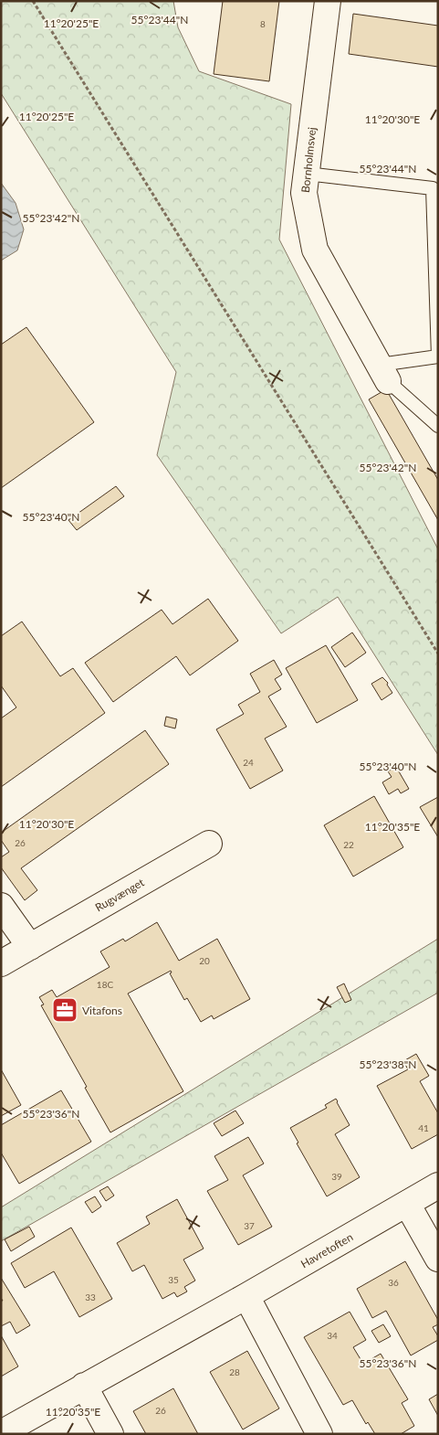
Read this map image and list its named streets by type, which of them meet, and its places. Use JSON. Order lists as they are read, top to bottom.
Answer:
{
  "streets": {
    "street": ["Bornholmsvej", "Rugvænget", "Havretoften"]
  },
  "places": {
    "office": ["Vitafons"]
  },
  "house_numbers": [
    "8",
    "24",
    "26",
    "22",
    "20",
    "18C",
    "41",
    "39",
    "37",
    "35",
    "36",
    "33",
    "34",
    "28",
    "26"
  ],
  "coordinates": [
    "55°23'44\"N",
    "11°20'25\"E",
    "11°20'30\"E",
    "55°23'42\"N",
    "55°23'40\"N",
    "11°20'35\"E",
    "55°23'38\"N",
    "55°23'36\"N"
  ]
}
